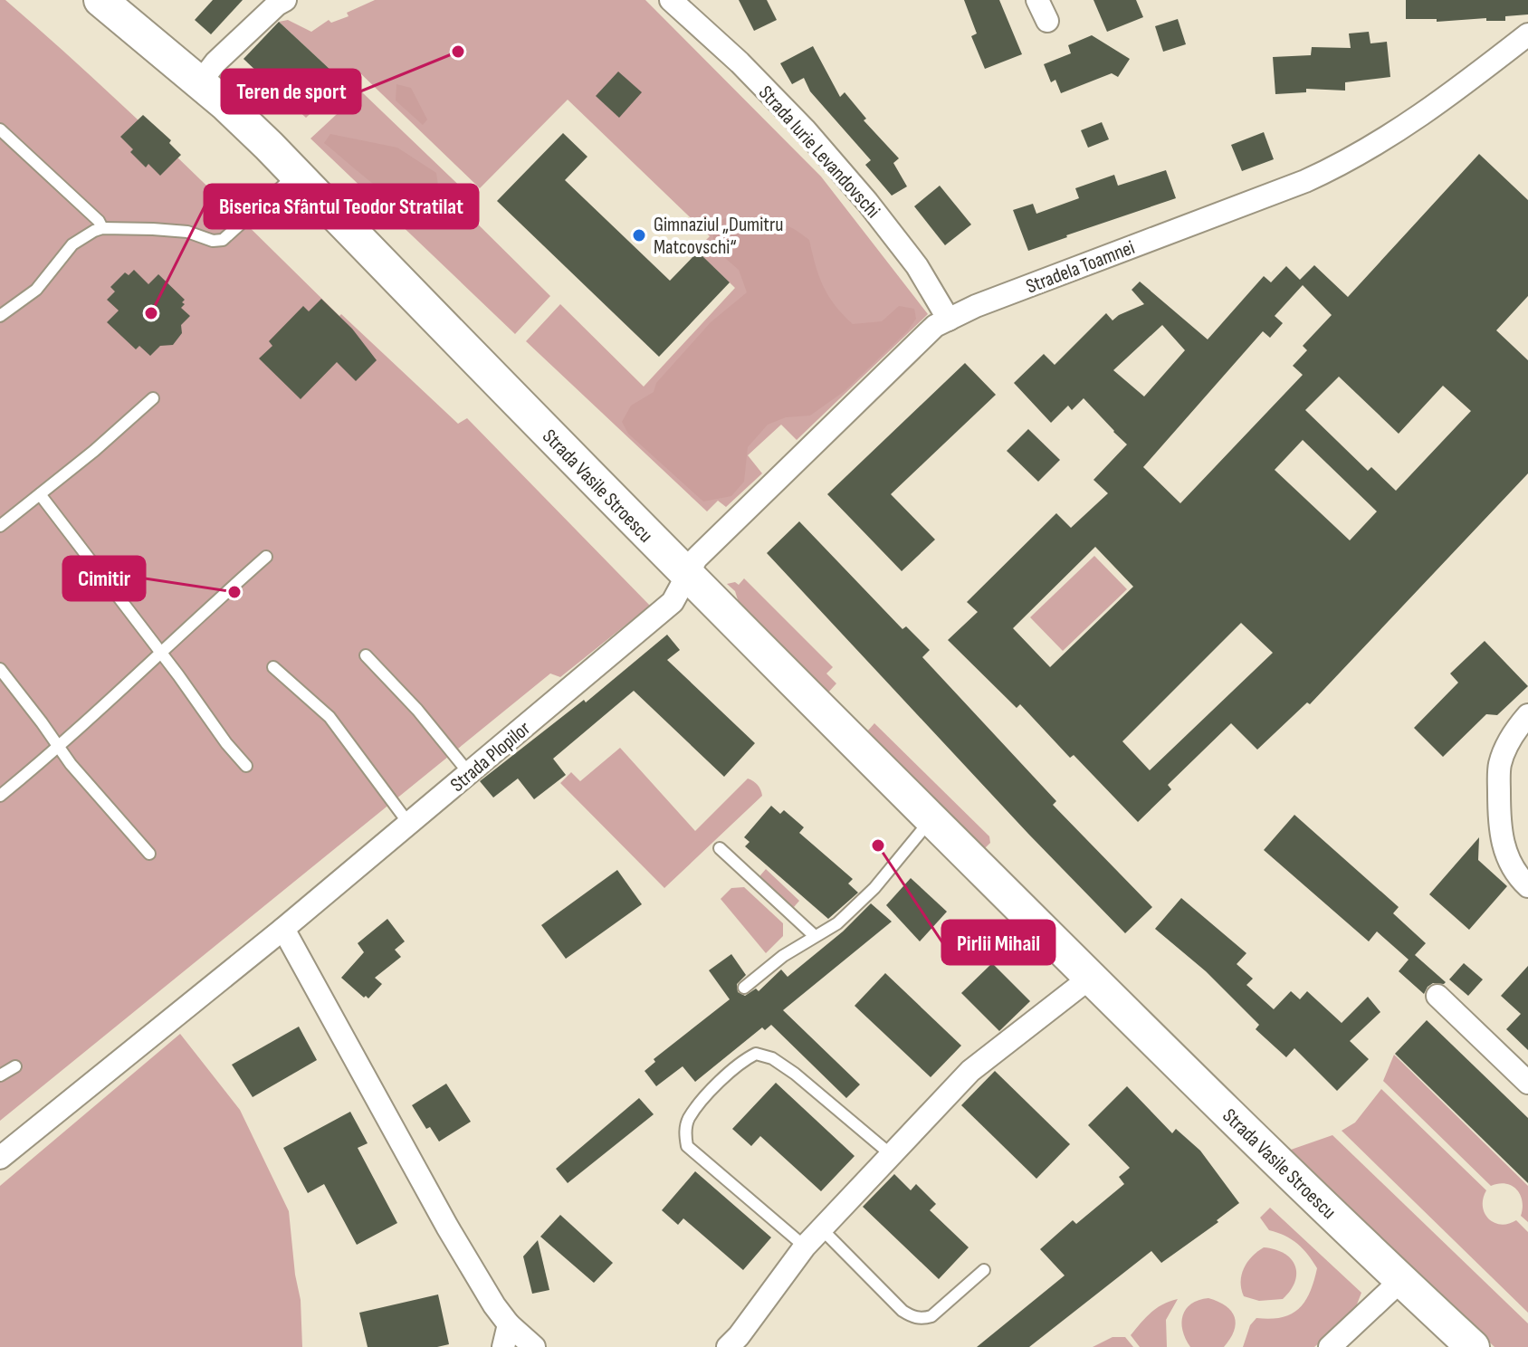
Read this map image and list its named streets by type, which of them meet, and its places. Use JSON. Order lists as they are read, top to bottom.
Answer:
{
  "streets": {
    "main road": ["Strada Vasile Stroescu"],
    "street": ["Strada Iurie Levandovschi", "Stradela Toamnei", "Strada Plopilor"]
  },
  "crossings": [
    ["Strada Iurie Levandovschi", "Stradela Toamnei"],
    ["Stradela Toamnei", "Strada Vasile Stroescu"],
    ["Stradela Toamnei", "Strada Plopilor"],
    ["Strada Vasile Stroescu", "Strada Plopilor"]
  ],
  "places": [
    "Teren de sport",
    "Gimnaziul „Dumitru Matcovschi“",
    "Biserica Sfântul Teodor Stratilat",
    "Cimitir",
    "Pirlii Mihail"
  ]
}
